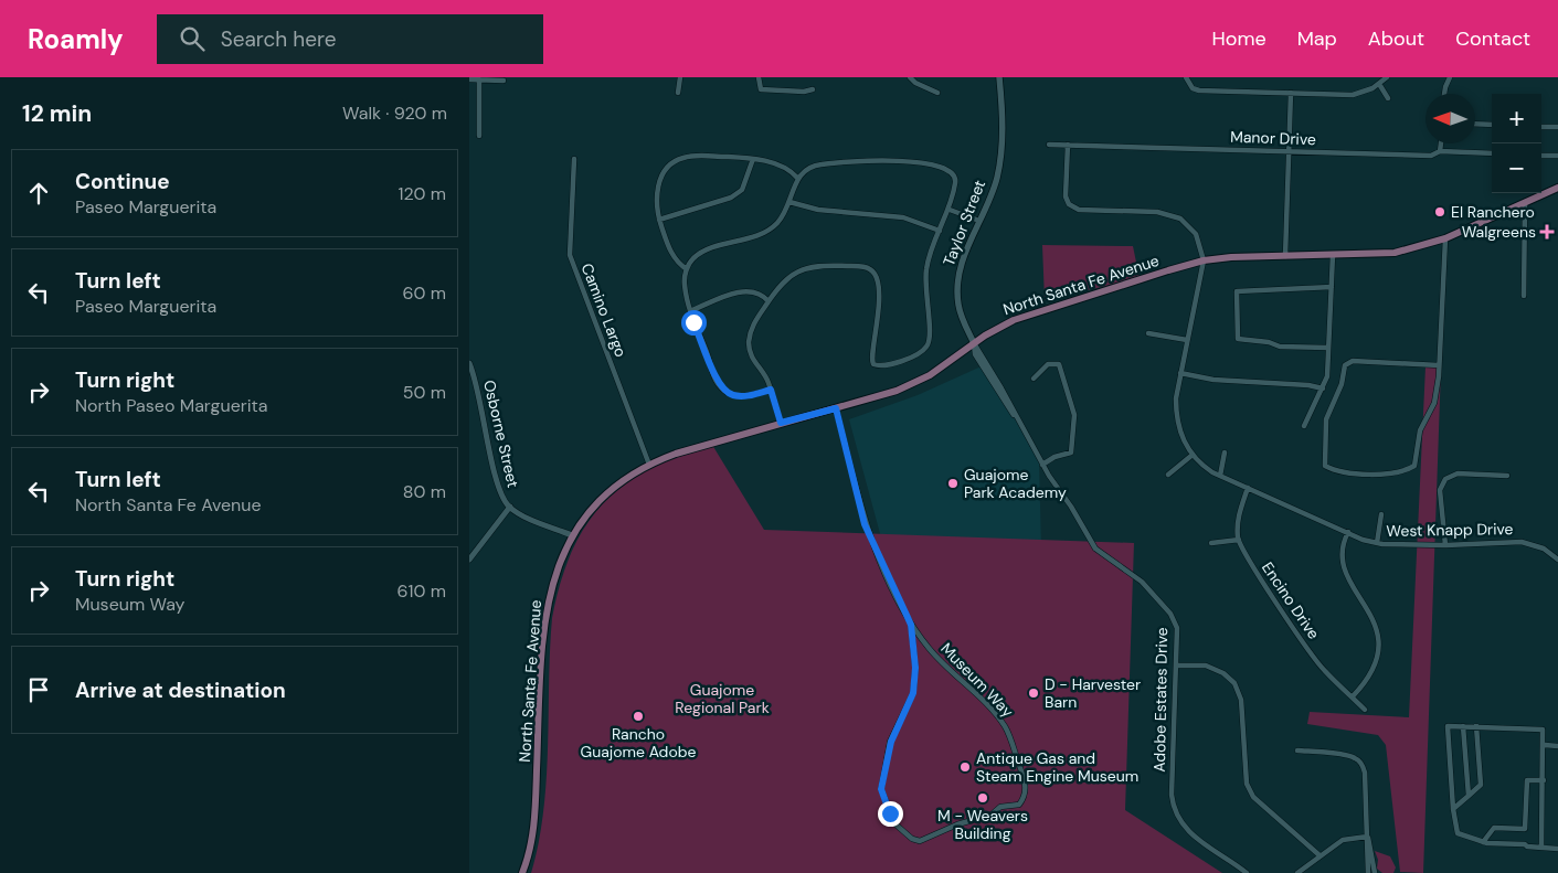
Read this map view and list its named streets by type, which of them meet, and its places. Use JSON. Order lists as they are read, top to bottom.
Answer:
{
  "streets": {
    "main road": ["Taylor Street", "North Santa Fe Avenue"],
    "street": [
      "Manor Drive",
      "Camino Largo",
      "Osborne Street",
      "West Knapp Drive",
      "Encino Drive",
      "Museum Way",
      "Adobe Estates Drive"
    ]
  },
  "crossings": [
    ["Taylor Street", "North Santa Fe Avenue"],
    ["Taylor Street", "Adobe Estates Drive"],
    ["North Santa Fe Avenue", "Camino Largo"],
    ["North Santa Fe Avenue", "Osborne Street"],
    ["North Santa Fe Avenue", "West Knapp Drive"],
    ["North Santa Fe Avenue", "Museum Way"],
    ["North Santa Fe Avenue", "Adobe Estates Drive"]
  ],
  "parks": ["Guajome Regional Park"],
  "places": {
    "other": [
      "El Ranchero",
      "Guajome Park Academy",
      "D - Harvester Barn",
      "Rancho Guajome Adobe",
      "Antique Gas and Steam Engine Museum",
      "M - Weavers Building"
    ],
    "health": ["Walgreens"]
  },
  "north": "left",
  "page": {
    "header": "Roamly",
    "search": "Search here",
    "nav": [
      "Home",
      "Map",
      "About",
      "Contact"
    ],
    "heading": ["12 min", "Walk · 920 m"],
    "map_buttons": ["+", "−"],
    "list": [
      ["Continue", "Paseo Marguerita", "120 m"],
      ["Turn left", "Paseo Marguerita", "60 m"],
      ["Turn right", "North Paseo Marguerita", "50 m"],
      ["Turn left", "North Santa Fe Avenue", "80 m"],
      ["Turn right", "Museum Way", "610 m"],
      "Arrive at destination"
    ]
  }
}
